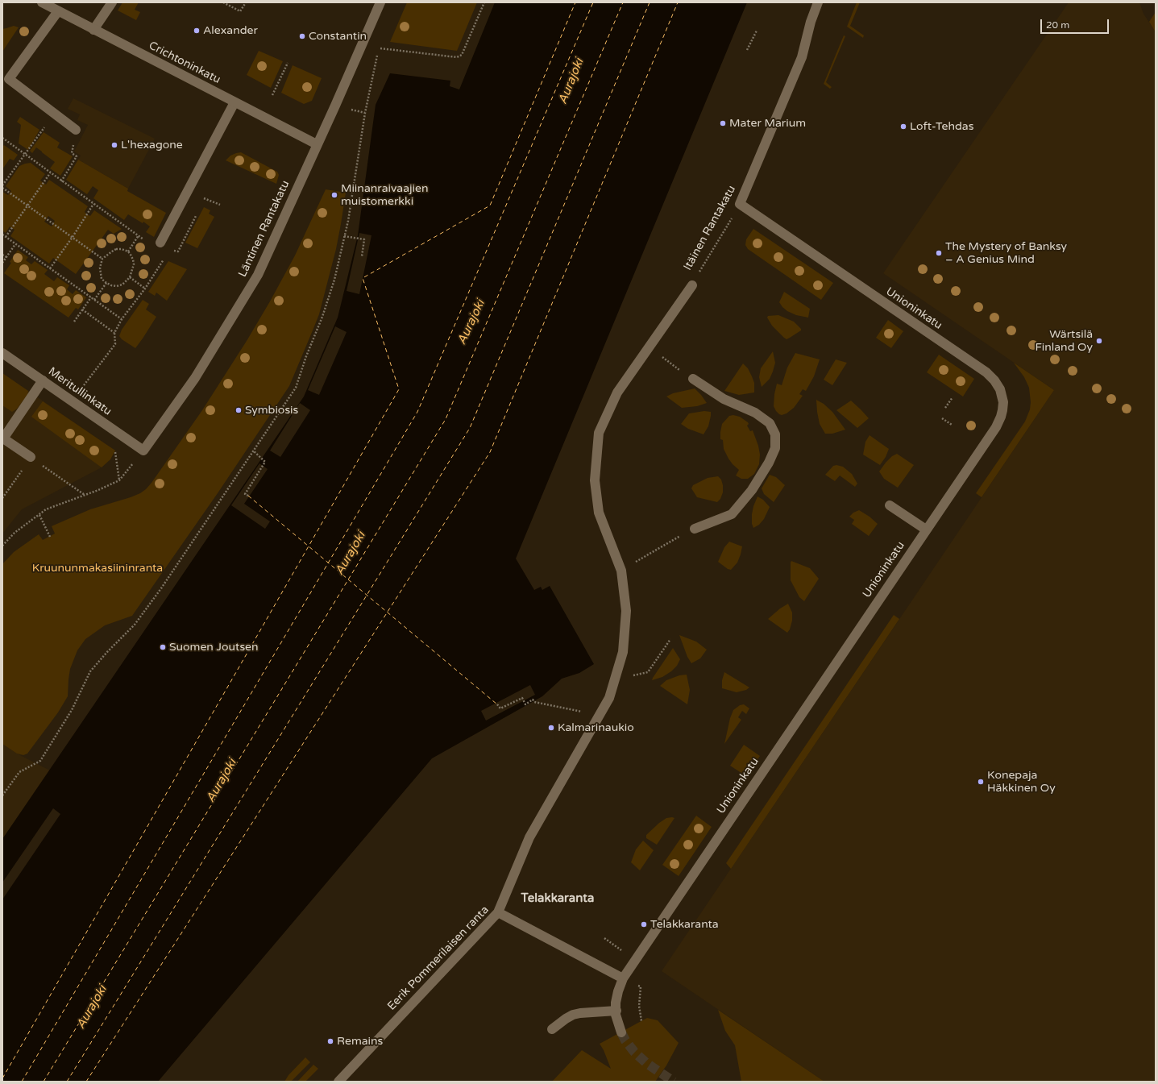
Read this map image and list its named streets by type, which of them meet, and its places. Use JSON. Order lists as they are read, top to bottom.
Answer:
{
  "streets": {
    "street": [
      "Crichtoninkatu",
      "Itäinen Rantakatu",
      "Läntinen Rantakatu",
      "Unioninkatu",
      "Meritullinkatu",
      "Eerik Pommerilaisen ranta"
    ]
  },
  "crossings": [
    ["Crichtoninkatu", "Läntinen Rantakatu"],
    ["Itäinen Rantakatu", "Unioninkatu"],
    ["Läntinen Rantakatu", "Meritullinkatu"],
    ["Unioninkatu", "Eerik Pommerilaisen ranta"]
  ],
  "districts": ["Telakkaranta"],
  "water": ["Aurajoki"],
  "parks": ["Kruununmakasiininranta"],
  "places": [
    "Alexander",
    "Constantin",
    "Mater Marium",
    "Loft-Tehdas",
    "L'hexagone",
    "Miinanraivaajien muistomerkki",
    "The Mystery of Banksy – A Genius Mind",
    "Wärtsilä Finland Oy",
    "Symbiosis",
    "Suomen Joutsen",
    "Kalmarinaukio",
    "Konepaja Häkkinen Oy",
    "Telakkaranta",
    "Remains"
  ],
  "scale_bar": "20 m"
}
